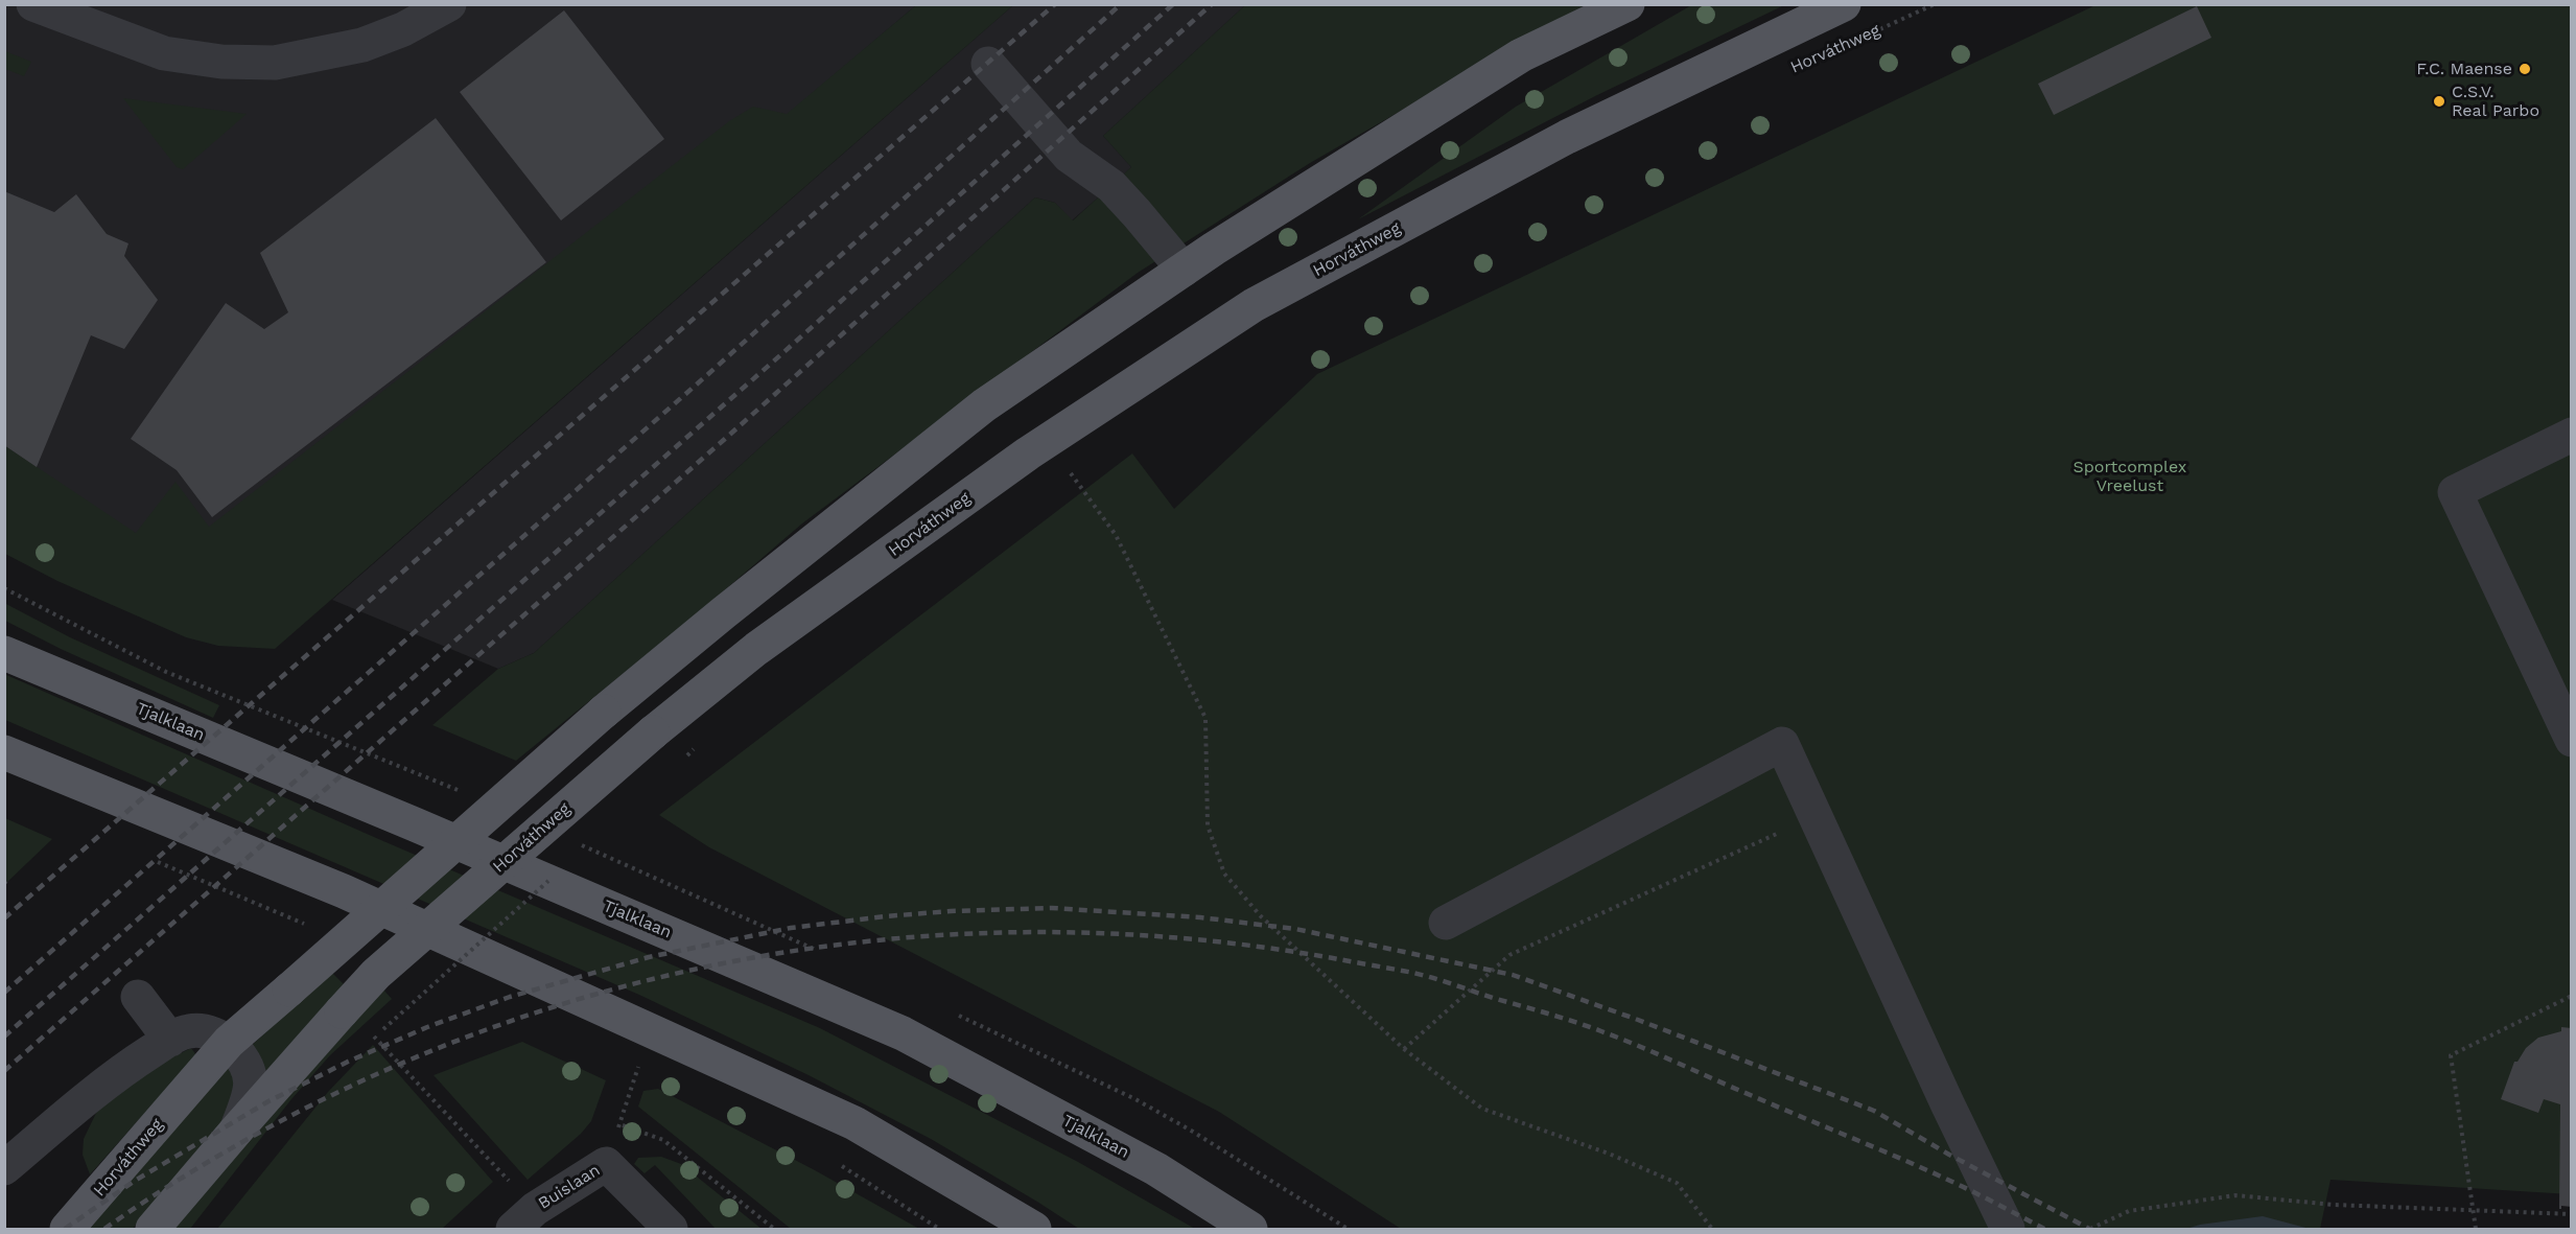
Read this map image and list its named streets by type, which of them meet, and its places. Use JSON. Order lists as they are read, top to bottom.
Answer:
{
  "streets": {
    "main road": ["Horváthweg", "Tjalklaan"],
    "street": ["Buislaan"]
  },
  "parks": ["Sportcomplex Vreelust"],
  "places": ["F.C. Maense", "C.S.V. Real Parbo"]
}
